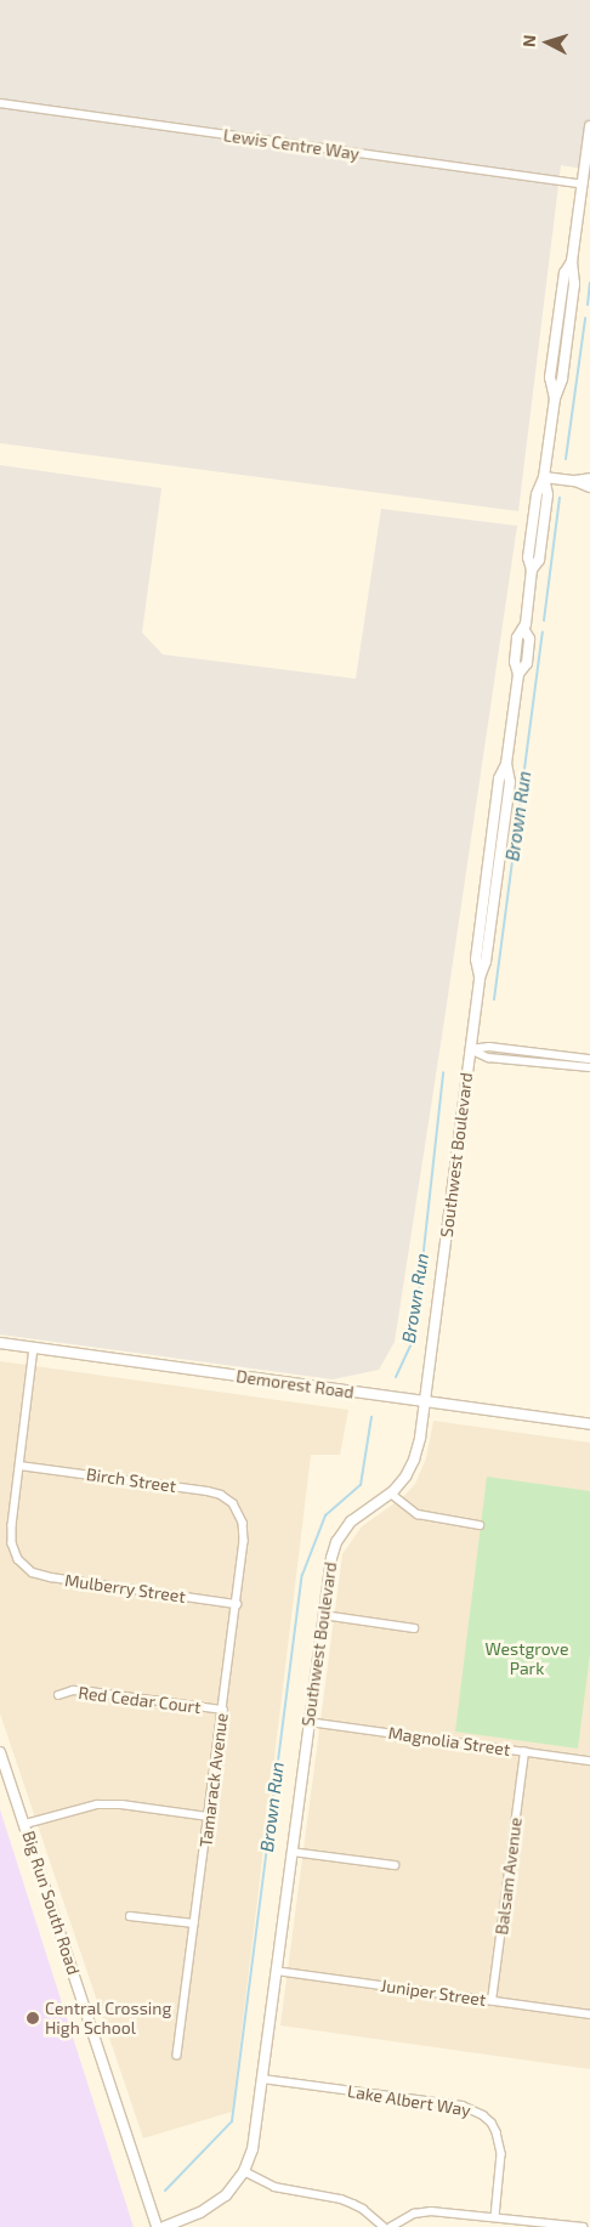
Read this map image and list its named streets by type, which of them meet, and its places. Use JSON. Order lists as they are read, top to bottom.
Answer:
{
  "streets": {
    "street": [
      "Lewis Centre Way",
      "Southwest Boulevard",
      "Demorest Road",
      "Birch Street",
      "Mulberry Street",
      "Red Cedar Court",
      "Magnolia Street",
      "Tamarack Avenue",
      "Balsam Avenue",
      "Big Run South Road",
      "Juniper Street",
      "Lake Albert Way"
    ]
  },
  "crossings": [
    ["Lewis Centre Way", "Southwest Boulevard"],
    ["Southwest Boulevard", "Demorest Road"],
    ["Southwest Boulevard", "Magnolia Street"],
    ["Southwest Boulevard", "Juniper Street"],
    ["Southwest Boulevard", "Lake Albert Way"],
    ["Birch Street", "Mulberry Street"],
    ["Birch Street", "Tamarack Avenue"],
    ["Mulberry Street", "Tamarack Avenue"],
    ["Red Cedar Court", "Tamarack Avenue"],
    ["Magnolia Street", "Balsam Avenue"],
    ["Balsam Avenue", "Juniper Street"]
  ],
  "water": ["Brown Run"],
  "parks": ["Westgrove Park"],
  "places": ["Central Crossing High School"],
  "north": "left"
}
